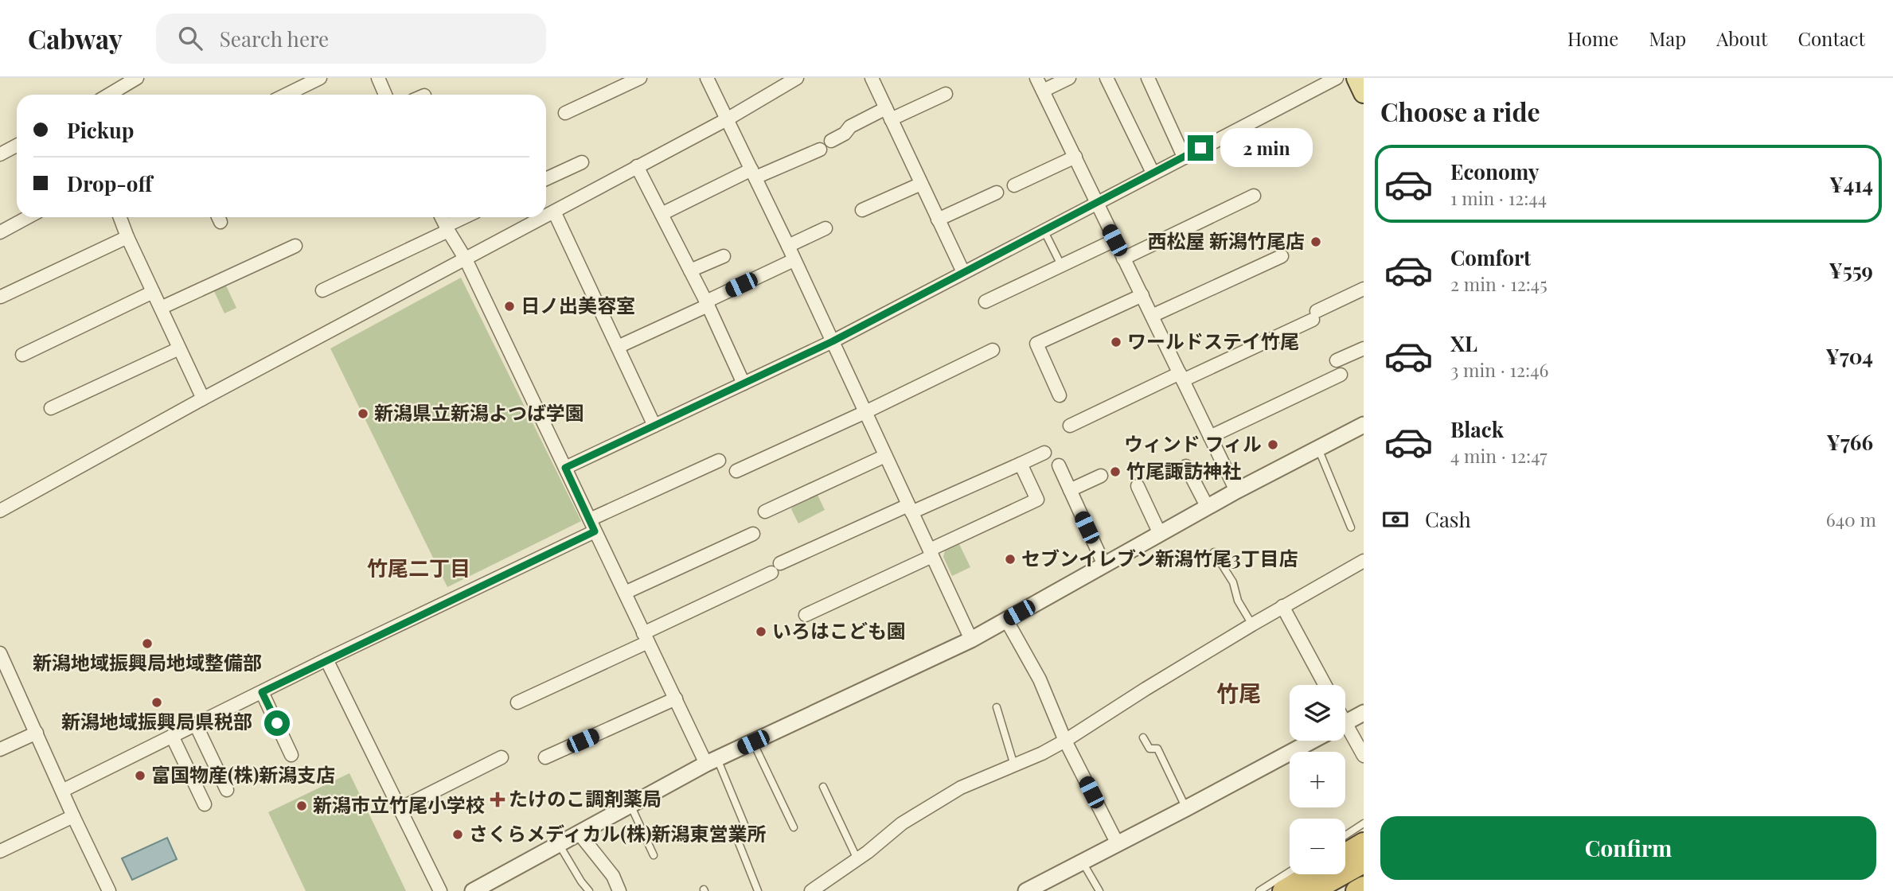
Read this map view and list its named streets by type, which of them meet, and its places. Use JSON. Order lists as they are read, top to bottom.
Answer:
{
  "districts": ["竹尾二丁目", "竹尾"],
  "places": {
    "other": [
      "西松屋 新潟竹尾店",
      "日ノ出美容室",
      "ワールドステイ竹尾",
      "新潟県立新潟よつば学園",
      "ウィンド フィル",
      "竹尾諏訪神社",
      "セブンイレブン新潟竹尾3丁目店",
      "いろはこども園",
      "新潟地域振興局地域整備部",
      "新潟地域振興局県税部",
      "富国物産(株)新潟支店",
      "新潟市立竹尾小学校",
      "さくらメディカル(株)新潟東営業所"
    ],
    "health": ["たけのこ調剤薬局"]
  },
  "page": {
    "header": "Cabway",
    "search": "Search here",
    "nav": [
      "Home",
      "Map",
      "About",
      "Contact"
    ],
    "heading": "Choose a ride",
    "banner": ["Pickup", "Drop-off"],
    "bubble": "2 min",
    "list": [
      {
        "name": "Economy",
        "note": "1 min · 12:44",
        "value": "¥414"
      },
      {
        "name": "Comfort",
        "note": "2 min · 12:45",
        "value": "¥559"
      },
      {
        "name": "XL",
        "note": "3 min · 12:46",
        "value": "¥704"
      },
      {
        "name": "Black",
        "note": "4 min · 12:47",
        "value": "¥766"
      }
    ],
    "pay": ["Cash", "640 m"],
    "map_buttons": ["+", "−"],
    "buttons": "Confirm"
  }
}
